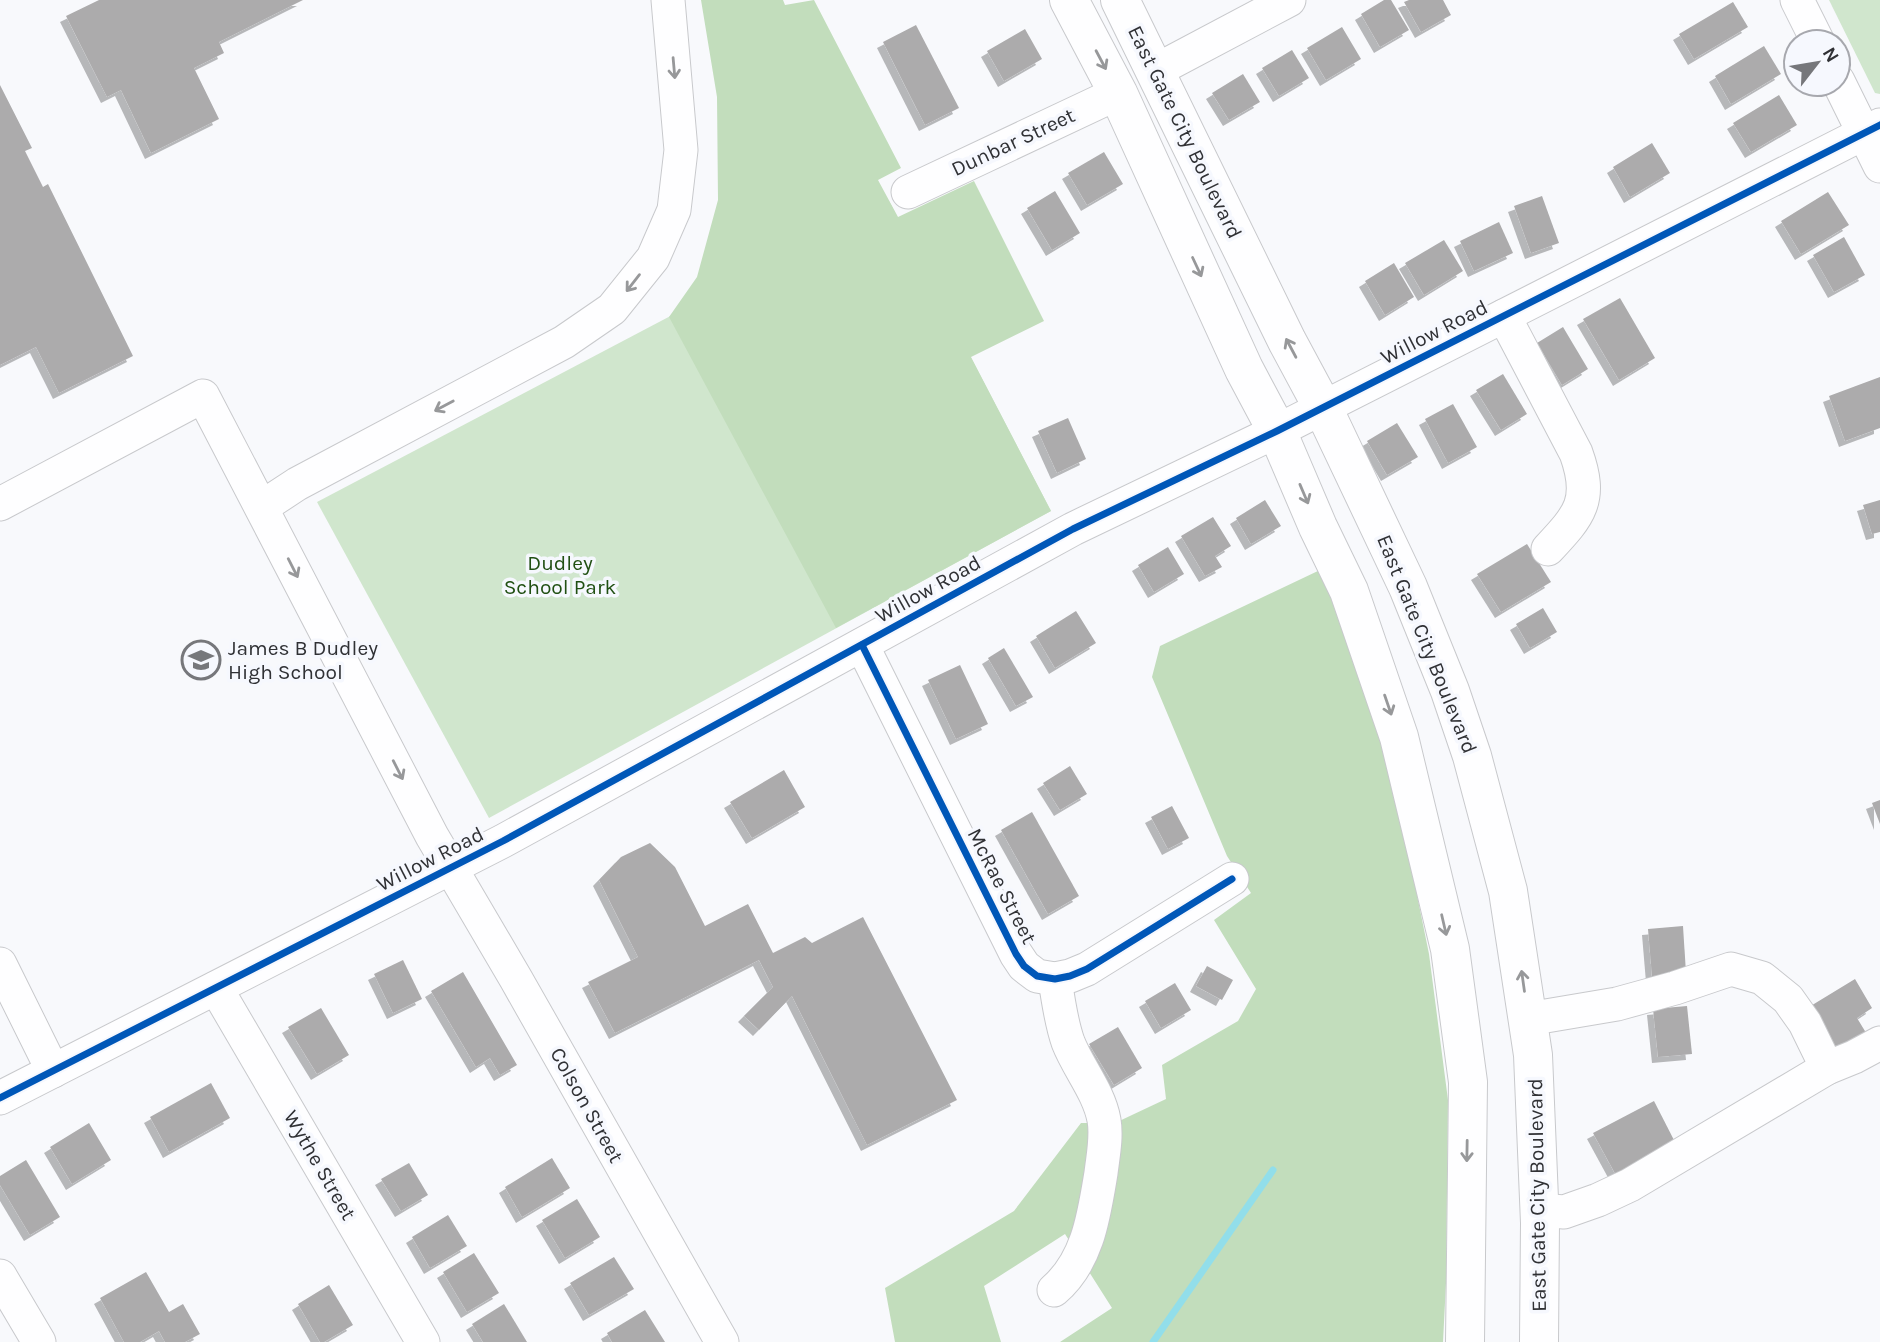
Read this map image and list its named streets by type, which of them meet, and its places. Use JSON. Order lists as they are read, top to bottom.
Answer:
{
  "streets": {
    "main road": ["East Gate City Boulevard"],
    "street": [
      "Dunbar Street",
      "Willow Road",
      "McRae Street",
      "Colson Street",
      "Wythe Street"
    ]
  },
  "crossings": [
    ["East Gate City Boulevard", "Dunbar Street"],
    ["East Gate City Boulevard", "Willow Road"],
    ["Willow Road", "McRae Street"],
    ["Willow Road", "Colson Street"],
    ["Willow Road", "Wythe Street"]
  ],
  "parks": ["Dudley School Park"],
  "places": {
    "school or university": ["James B Dudley High School"]
  },
  "north": "top right"
}
